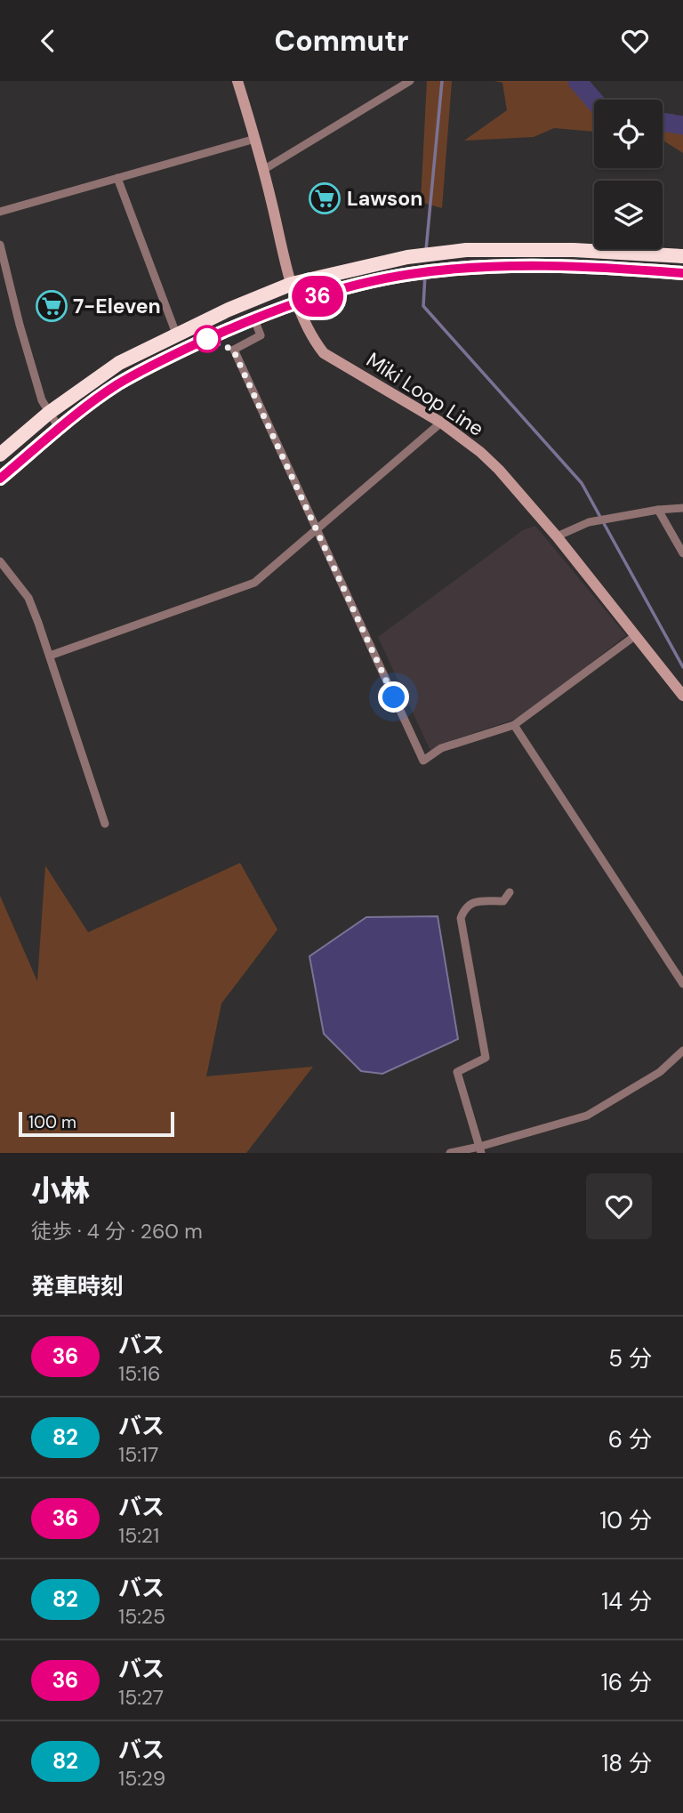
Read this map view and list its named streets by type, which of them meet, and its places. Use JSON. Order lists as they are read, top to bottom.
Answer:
{
  "streets": {
    "main road": ["Miki Loop Line"]
  },
  "places": {
    "supermarket": ["Lawson", "7-Eleven"]
  },
  "lines": ["bus line 36"],
  "scale_bar": "100 m",
  "page": {
    "header": "Commutr",
    "on_map": "36",
    "scale": "100 m",
    "heading": [
      ["小林", "徒歩 · 4 分 · 260 m"],
      "発車時刻"
    ],
    "list": [
      {
        "mark": "36",
        "name": "バス",
        "note": "15:16",
        "value": "5 分"
      },
      {
        "mark": "82",
        "name": "バス",
        "note": "15:17",
        "value": "6 分"
      },
      {
        "mark": "36",
        "name": "バス",
        "note": "15:21",
        "value": "10 分"
      },
      {
        "mark": "82",
        "name": "バス",
        "note": "15:25",
        "value": "14 分"
      },
      {
        "mark": "36",
        "name": "バス",
        "note": "15:27",
        "value": "16 分"
      },
      {
        "mark": "82",
        "name": "バス",
        "note": "15:29",
        "value": "18 分"
      }
    ]
  }
}
